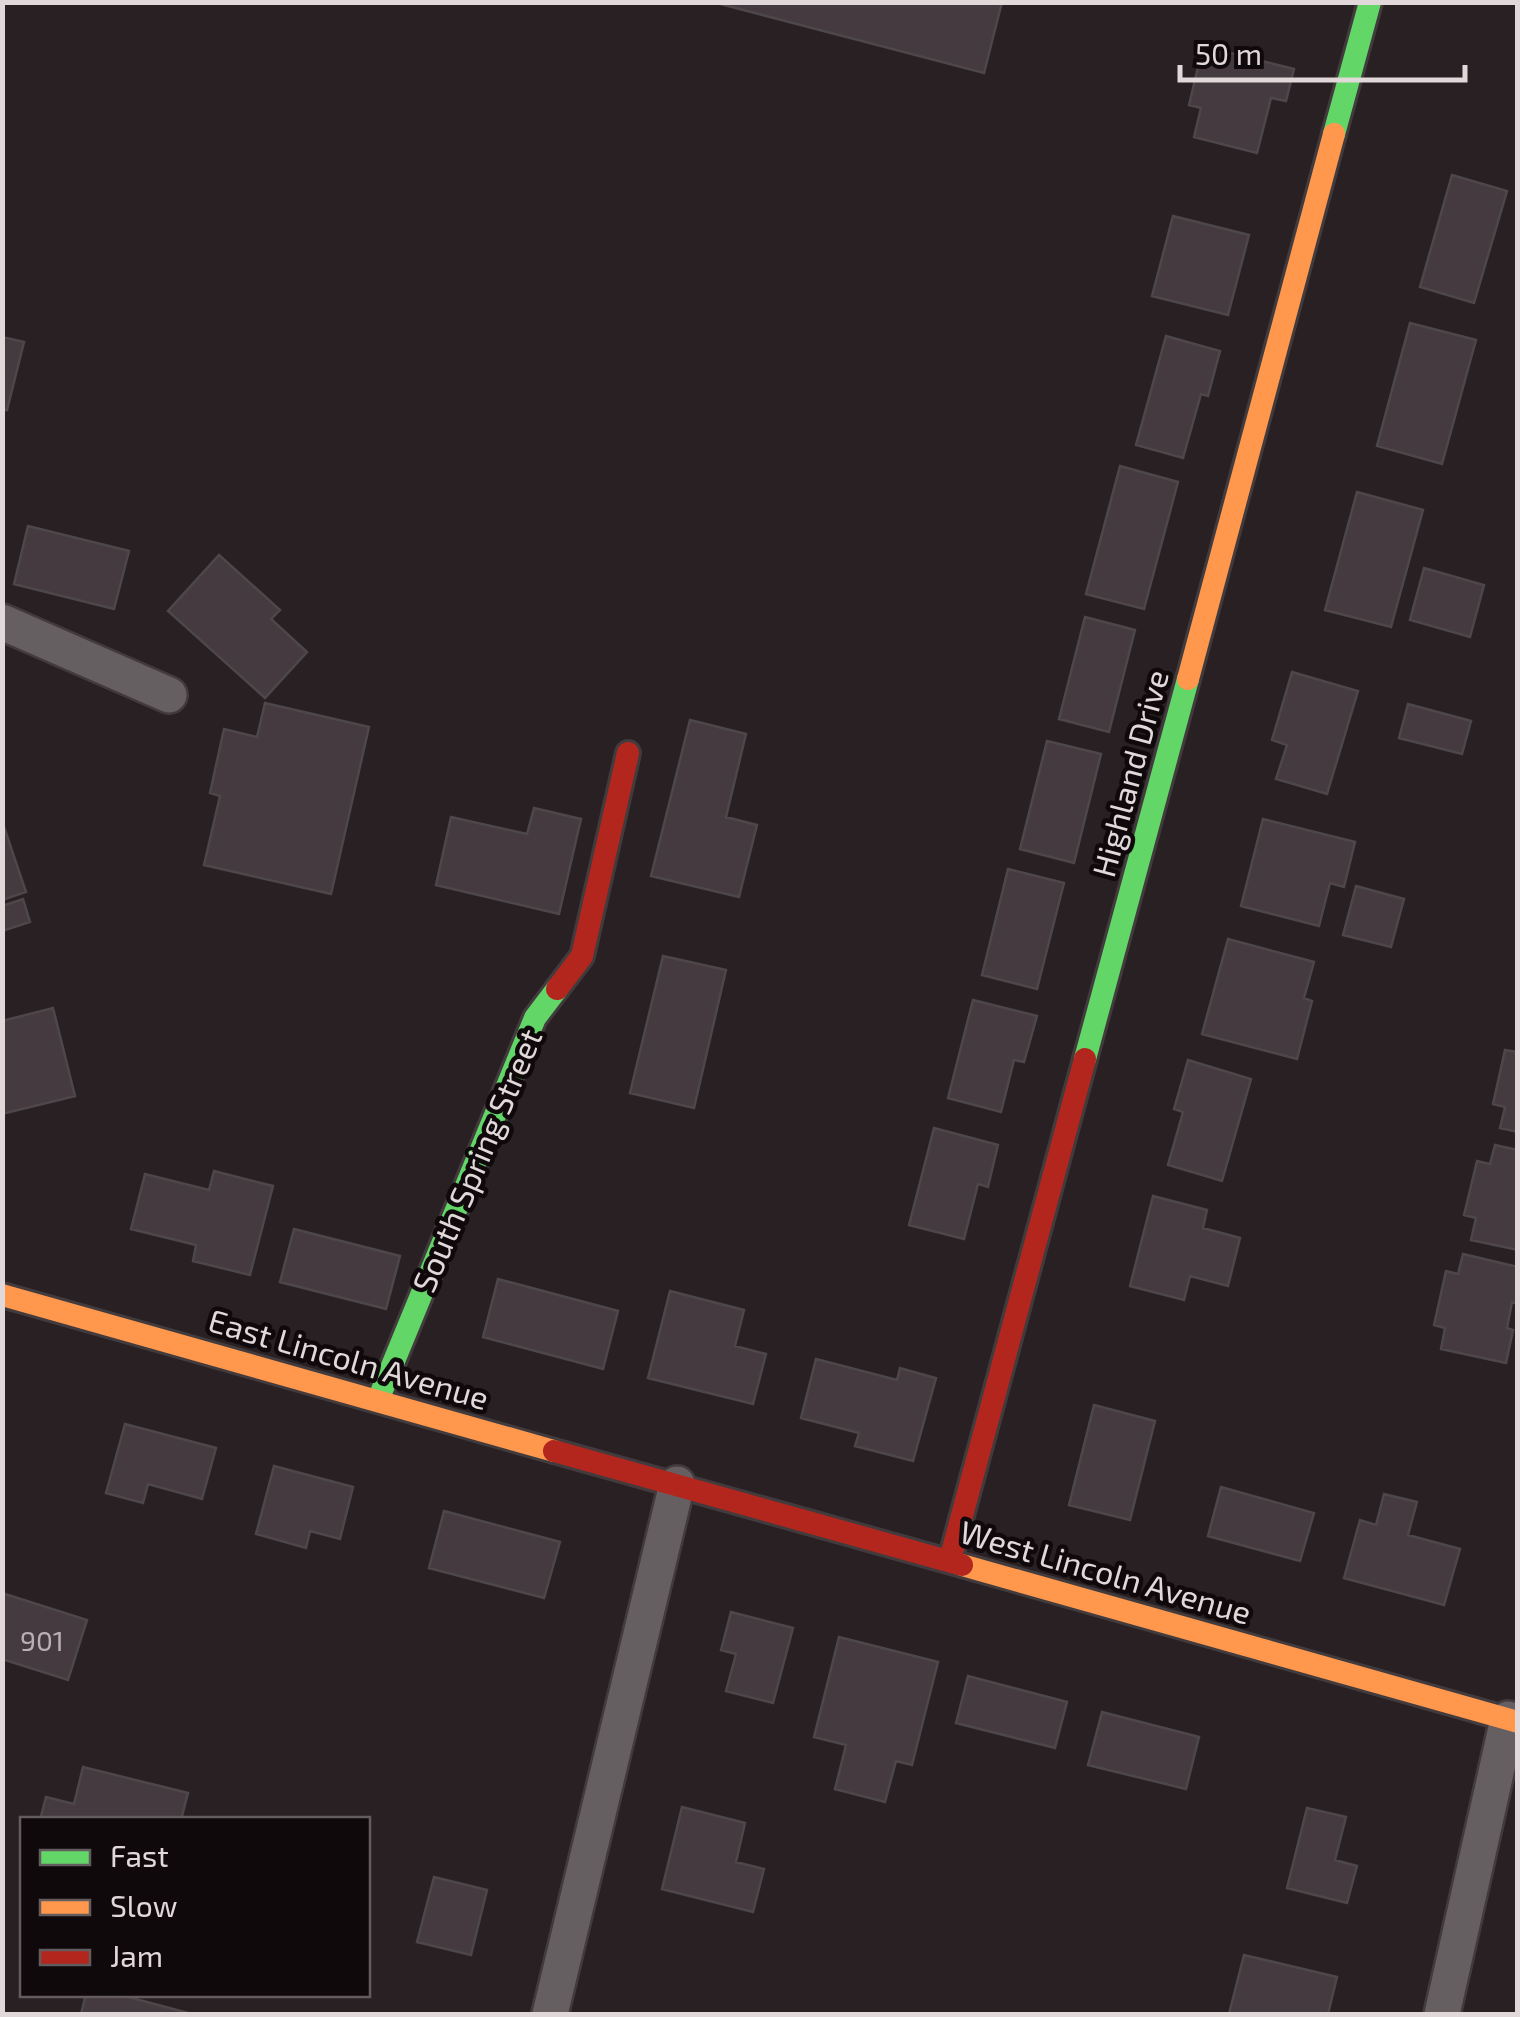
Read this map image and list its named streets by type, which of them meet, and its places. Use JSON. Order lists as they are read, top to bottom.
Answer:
{
  "streets": {
    "street": [
      "Highland Drive",
      "South Spring Street",
      "East Lincoln Avenue",
      "West Lincoln Avenue"
    ]
  },
  "crossings": [
    ["Highland Drive", "West Lincoln Avenue"],
    ["South Spring Street", "East Lincoln Avenue"],
    ["East Lincoln Avenue", "West Lincoln Avenue"]
  ],
  "house_numbers": ["901"],
  "legend": ["Fast", "Slow", "Jam"],
  "scale_bar": "50 m"
}
